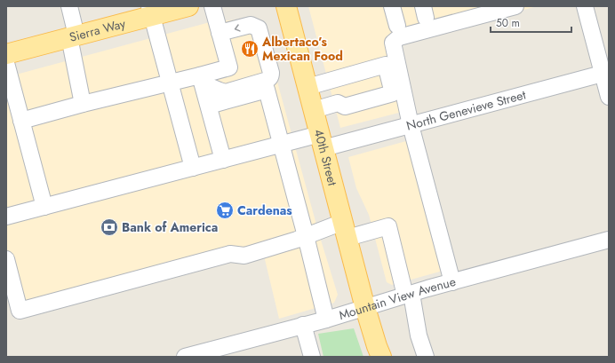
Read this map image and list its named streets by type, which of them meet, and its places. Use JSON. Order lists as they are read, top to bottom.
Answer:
{
  "streets": {
    "main road": ["Sierra Way", "40th Street"],
    "street": ["North Genevieve Street", "Mountain View Avenue"]
  },
  "crossings": [
    ["North Genevieve Street", "40th Street"],
    ["40th Street", "Mountain View Avenue"]
  ],
  "places": {
    "restaurant": ["Albertaco’s Mexican Food"],
    "supermarket": ["Cardenas"],
    "bank": ["Bank of America"]
  },
  "scale_bar": "50 m"
}
